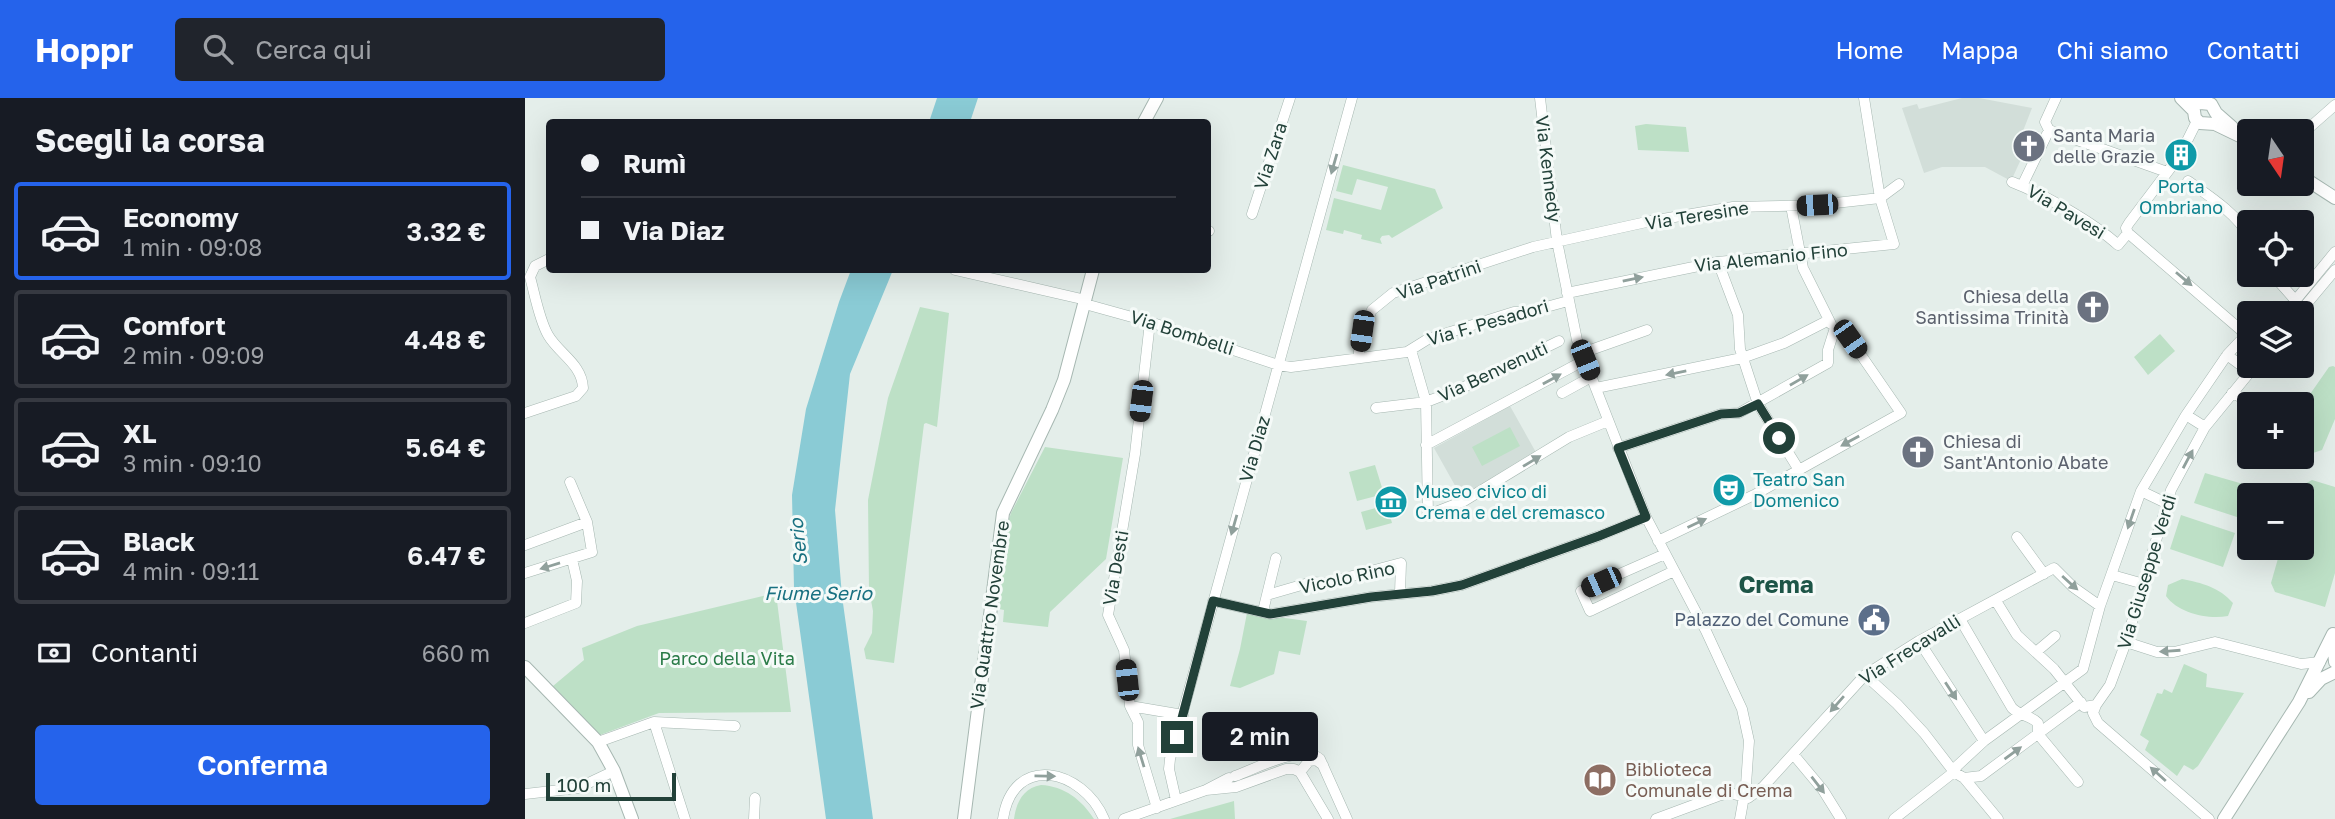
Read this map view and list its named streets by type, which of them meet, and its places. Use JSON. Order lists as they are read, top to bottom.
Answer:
{
  "streets": {
    "street": [
      "Via Zara",
      "Via Kennedy",
      "Via Pavesi",
      "Via Teresine",
      "Via Alemanio Fino",
      "Via Patrini",
      "Via F. Pesadori",
      "Via Bombelli",
      "Via Benvenuti",
      "Via Diaz",
      "Via Desti",
      "Via Giuseppe Verdi",
      "Vicolo Rino",
      "Via Quattro Novembre",
      "Via Frecavalli"
    ]
  },
  "crossings": [
    ["Via Kennedy", "Via Teresine"],
    ["Via Kennedy", "Via Alemanio Fino"],
    ["Via Kennedy", "Via Patrini"],
    ["Via Kennedy", "Via F. Pesadori"],
    ["Via Kennedy", "Via Frecavalli"],
    ["Via Teresine", "Via Alemanio Fino"],
    ["Via Teresine", "Via Patrini"],
    ["Via Alemanio Fino", "Via F. Pesadori"],
    ["Via Patrini", "Via F. Pesadori"],
    ["Via F. Pesadori", "Via Bombelli"],
    ["Via F. Pesadori", "Via Diaz"],
    ["Via Bombelli", "Via Diaz"],
    ["Via Bombelli", "Via Desti"],
    ["Via Bombelli", "Via Quattro Novembre"]
  ],
  "one_way": ["Via Diaz"],
  "districts": ["Crema"],
  "water": ["Serio", "Fiume Serio"],
  "parks": ["Parco della Vita"],
  "places": {
    "church": ["Santa Maria delle Grazie", "Chiesa della Santissima Trinità", "Chiesa di Sant'Antonio Abate"],
    "building": ["Porta Ombriano"],
    "theatre": ["Teatro San Domenico"],
    "museum": ["Museo civico di Crema e del cremasco"],
    "public building": ["Palazzo del Comune"],
    "library": ["Biblioteca Comunale di Crema"]
  },
  "scale_bar": "100 m",
  "north": "bottom",
  "page": {
    "header": "Hoppr",
    "search": "Cerca qui",
    "nav": [
      "Home",
      "Mappa",
      "Chi siamo",
      "Contatti"
    ],
    "heading": "Scegli la corsa",
    "map_buttons": ["+", "−"],
    "banner": ["Rumì", "Via Diaz"],
    "list": [
      {
        "name": "Economy",
        "note": "1 min · 09:08",
        "value": "3.32 €"
      },
      {
        "name": "Comfort",
        "note": "2 min · 09:09",
        "value": "4.48 €"
      },
      {
        "name": "XL",
        "note": "3 min · 09:10",
        "value": "5.64 €"
      },
      {
        "name": "Black",
        "note": "4 min · 09:11",
        "value": "6.47 €"
      }
    ],
    "pay": ["Contanti", "660 m"],
    "buttons": "Conferma",
    "bubble": "2 min",
    "scale": "100 m"
  }
}
